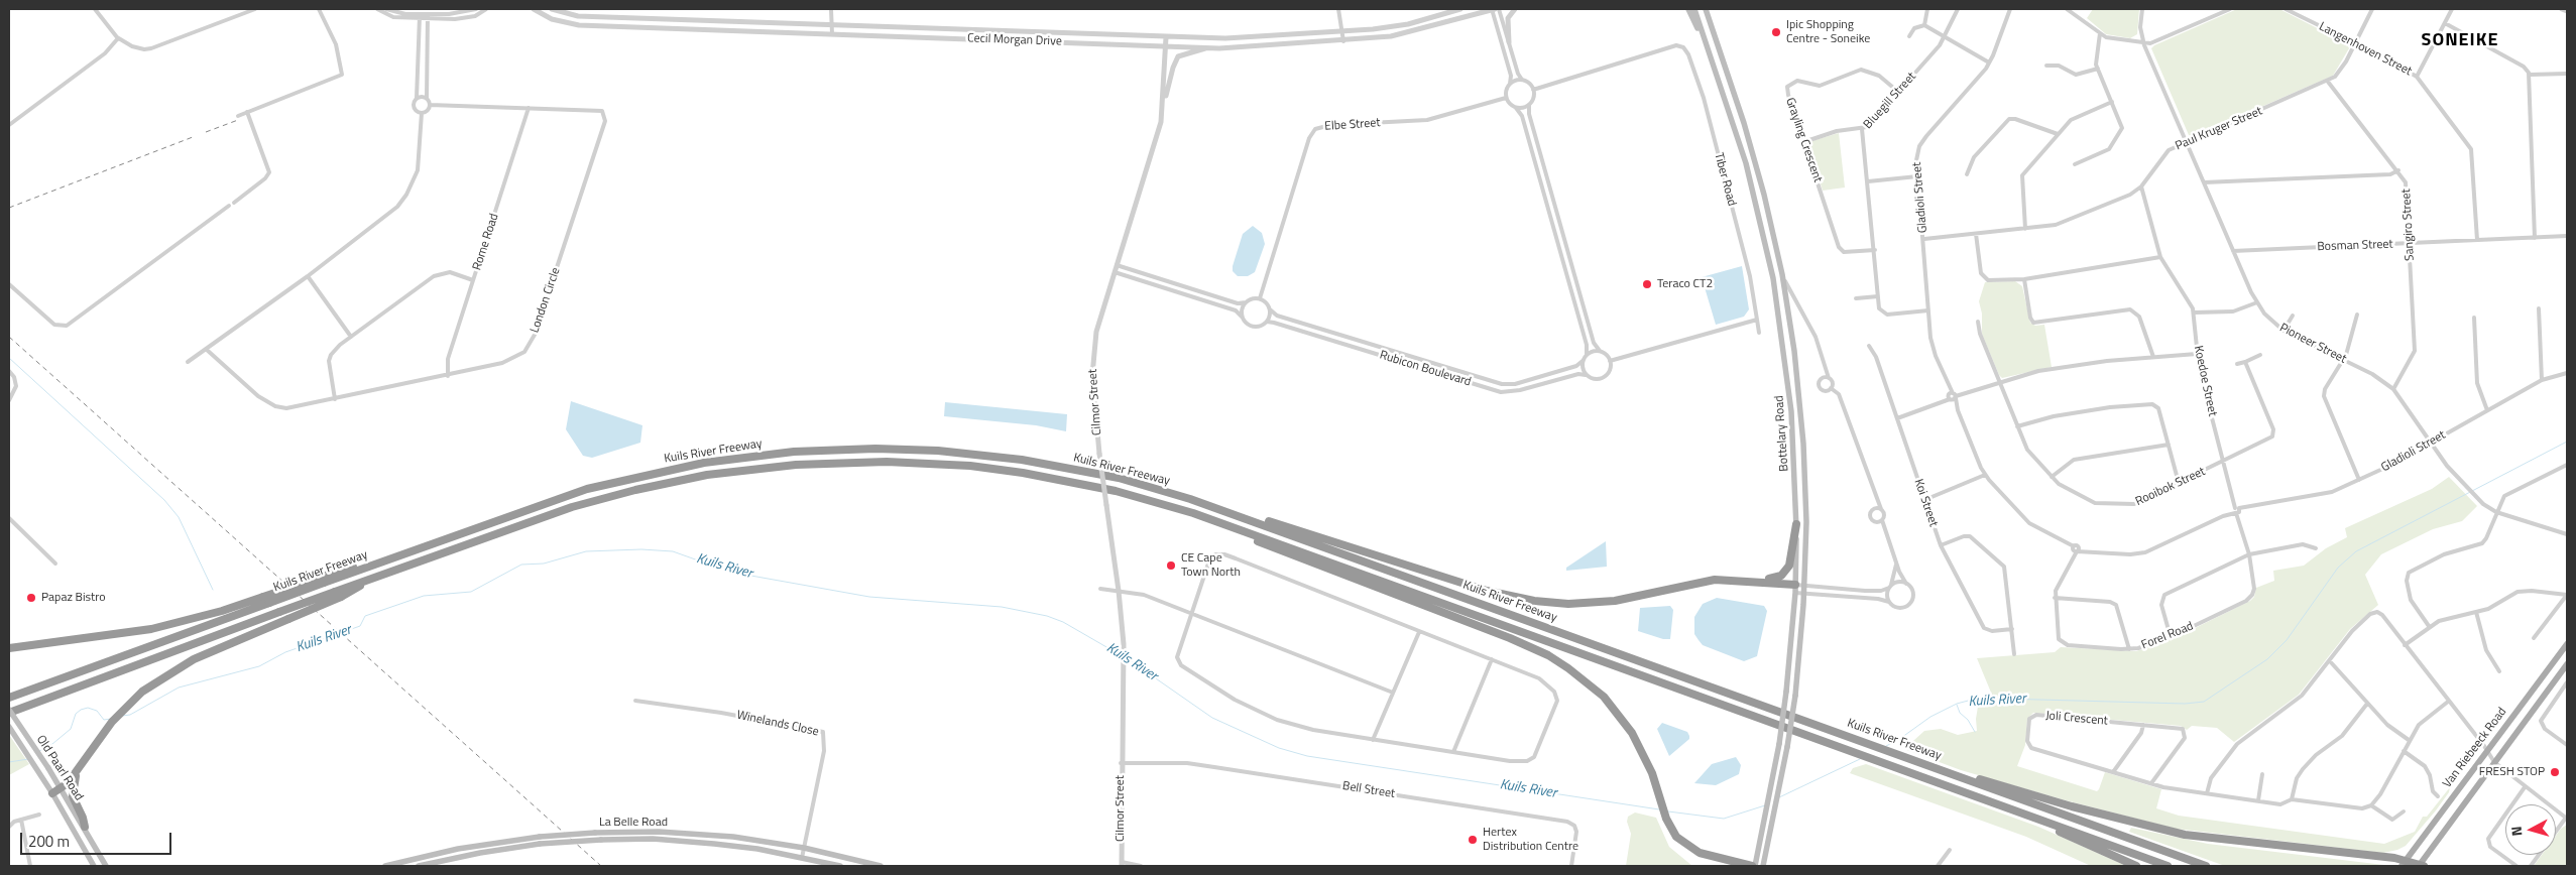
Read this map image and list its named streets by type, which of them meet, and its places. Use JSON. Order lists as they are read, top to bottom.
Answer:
{
  "streets": {
    "highway": ["Kuils River Freeway"],
    "main road": [
      "Bottelary Road",
      "Van Riebeeck Road",
      "Old Paarl Road",
      "La Belle Road"
    ],
    "street": [
      "Cecil Morgan Drive",
      "Langenhoven Street",
      "Bluegill Street",
      "Elbe Street",
      "Paul Kruger Street",
      "Grayling Crescent",
      "Tiber Road",
      "Gladioli Street",
      "Sangiro Street",
      "Rome Road",
      "Bosman Street",
      "London Circle",
      "Pioneer Street",
      "Rubicon Boulevard",
      "Koedoe Street",
      "Cilmor Street",
      "Rooibok Street",
      "Koi Street",
      "Forel Road",
      "Joli Crescent",
      "Winelands Close",
      "Bell Street"
    ]
  },
  "crossings": [
    ["Cecil Morgan Drive", "Cilmor Street"],
    ["Langenhoven Street", "Paul Kruger Street"],
    ["Langenhoven Street", "Bosman Street"],
    ["Bluegill Street", "Grayling Crescent"],
    ["Elbe Street", "Tiber Road"],
    ["Elbe Street", "Rubicon Boulevard"],
    ["Paul Kruger Street", "Gladioli Street"],
    ["Paul Kruger Street", "Sangiro Street"],
    ["Paul Kruger Street", "Pioneer Street"],
    ["Paul Kruger Street", "Koedoe Street"],
    ["Gladioli Street", "Pioneer Street"],
    ["Gladioli Street", "Koedoe Street"],
    ["Gladioli Street", "Forel Road"],
    ["Sangiro Street", "Bosman Street"],
    ["Sangiro Street", "Pioneer Street"],
    ["Rome Road", "London Circle"],
    ["Bosman Street", "Pioneer Street"],
    ["Koedoe Street", "Rooibok Street"],
    ["Koedoe Street", "Forel Road"],
    ["Cilmor Street", "Bell Street"],
    ["Kuils River Freeway", "Old Paarl Road"],
    ["Winelands Close", "La Belle Road"]
  ],
  "districts": ["SONEIKE"],
  "water": ["Kuils River"],
  "places": [
    "Ipic Shopping Centre - Soneike",
    "Teraco CT2",
    "CE Cape Town North",
    "Papaz Bistro",
    "FRESH STOP",
    "Hertex Distribution Centre"
  ],
  "scale_bar": "200 m",
  "north": "left"
}
